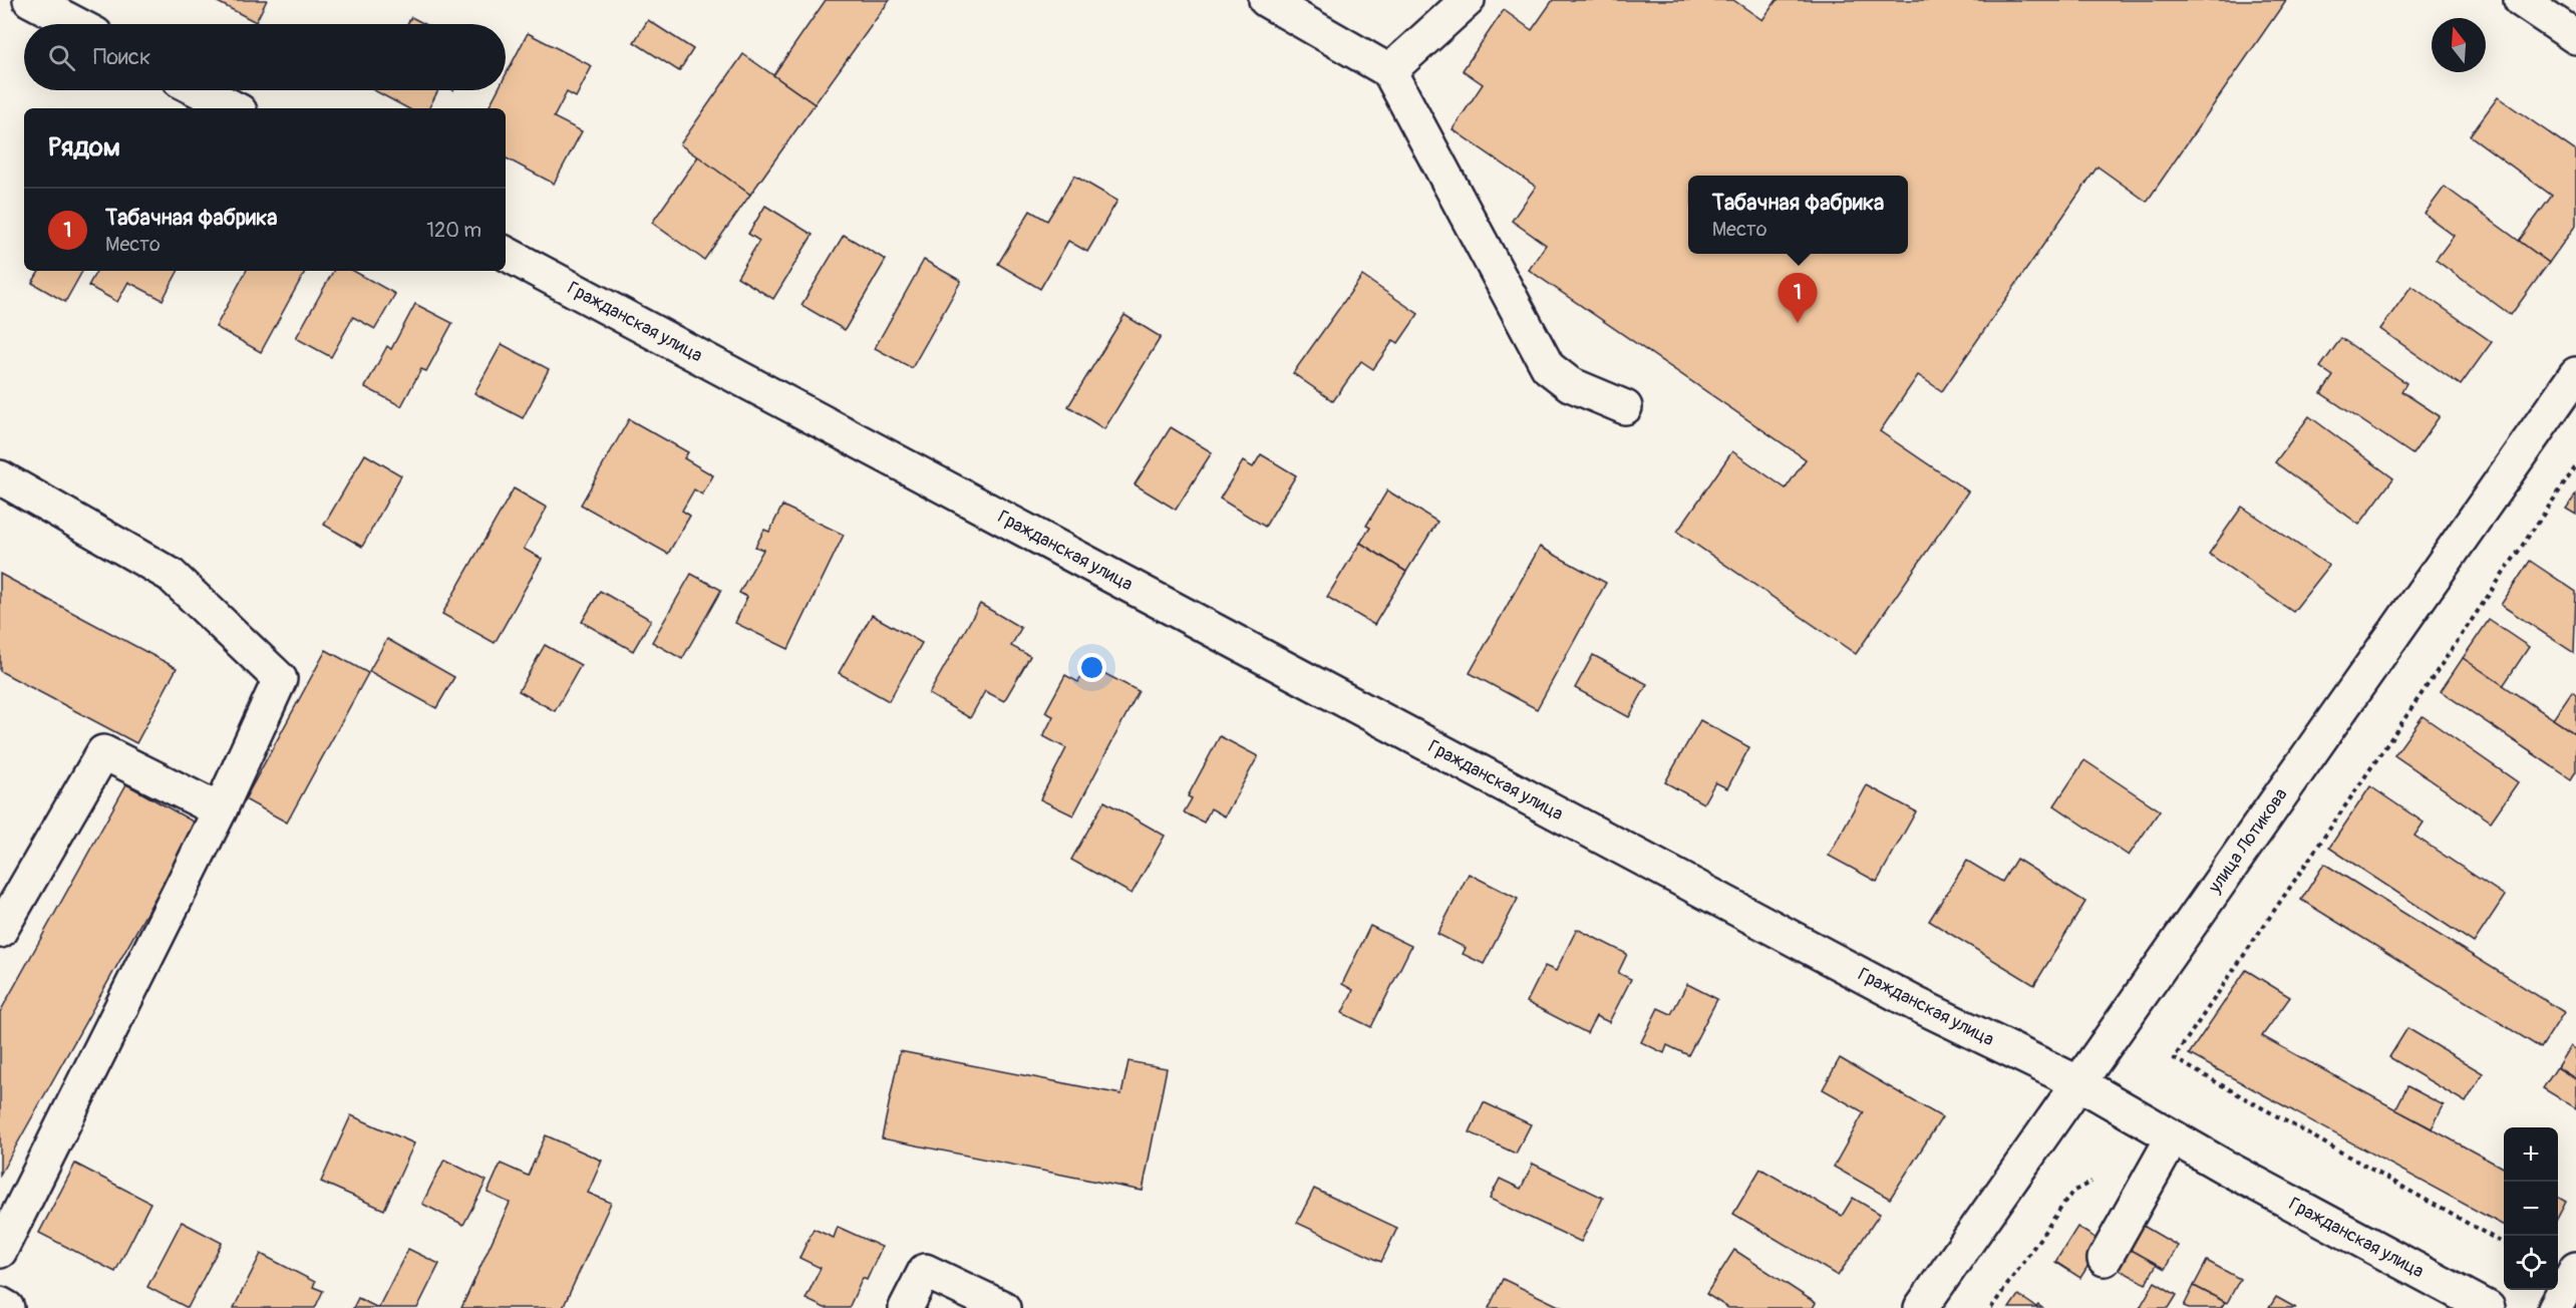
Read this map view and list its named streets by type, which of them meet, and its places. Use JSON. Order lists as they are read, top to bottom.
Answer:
{
  "streets": {
    "street": ["Гражданская улица", "улица Лотикова"]
  },
  "crossings": [
    ["Гражданская улица", "улица Лотикова"]
  ],
  "north": "top",
  "page": {
    "search": "Поиск",
    "heading": "Рядом",
    "popup": ["Табачная фабрика", "Место"],
    "list": [
      {
        "mark": "1",
        "name": "Табачная фабрика",
        "note": "Место",
        "value": "120 m"
      }
    ],
    "pins": "1",
    "map_buttons": ["+", "−"]
  }
}
